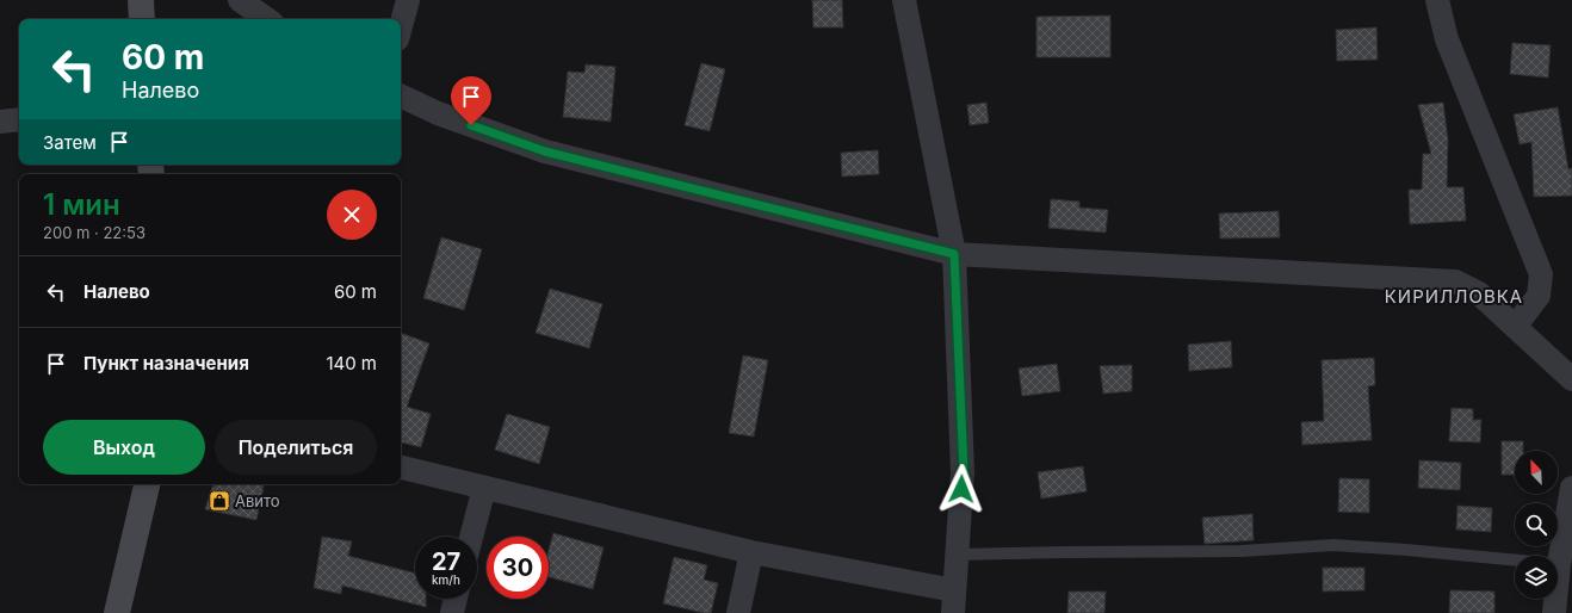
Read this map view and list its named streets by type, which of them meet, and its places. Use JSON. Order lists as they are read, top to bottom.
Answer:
{
  "districts": ["КИРИЛЛОВКА"],
  "places": {
    "shop": ["Авито"]
  },
  "north": "top left",
  "page": {
    "turn": ["60 m", "Налево"],
    "then": "Затем",
    "heading": ["1 мин", "200 m · 22:53"],
    "list": [
      {
        "name": "Налево",
        "value": "60 m"
      },
      {
        "name": "Пункт назначения",
        "value": "140 m"
      }
    ],
    "buttons": ["Выход", "Поделиться"],
    "speed": "27 km/h",
    "limit": "30"
  }
}
